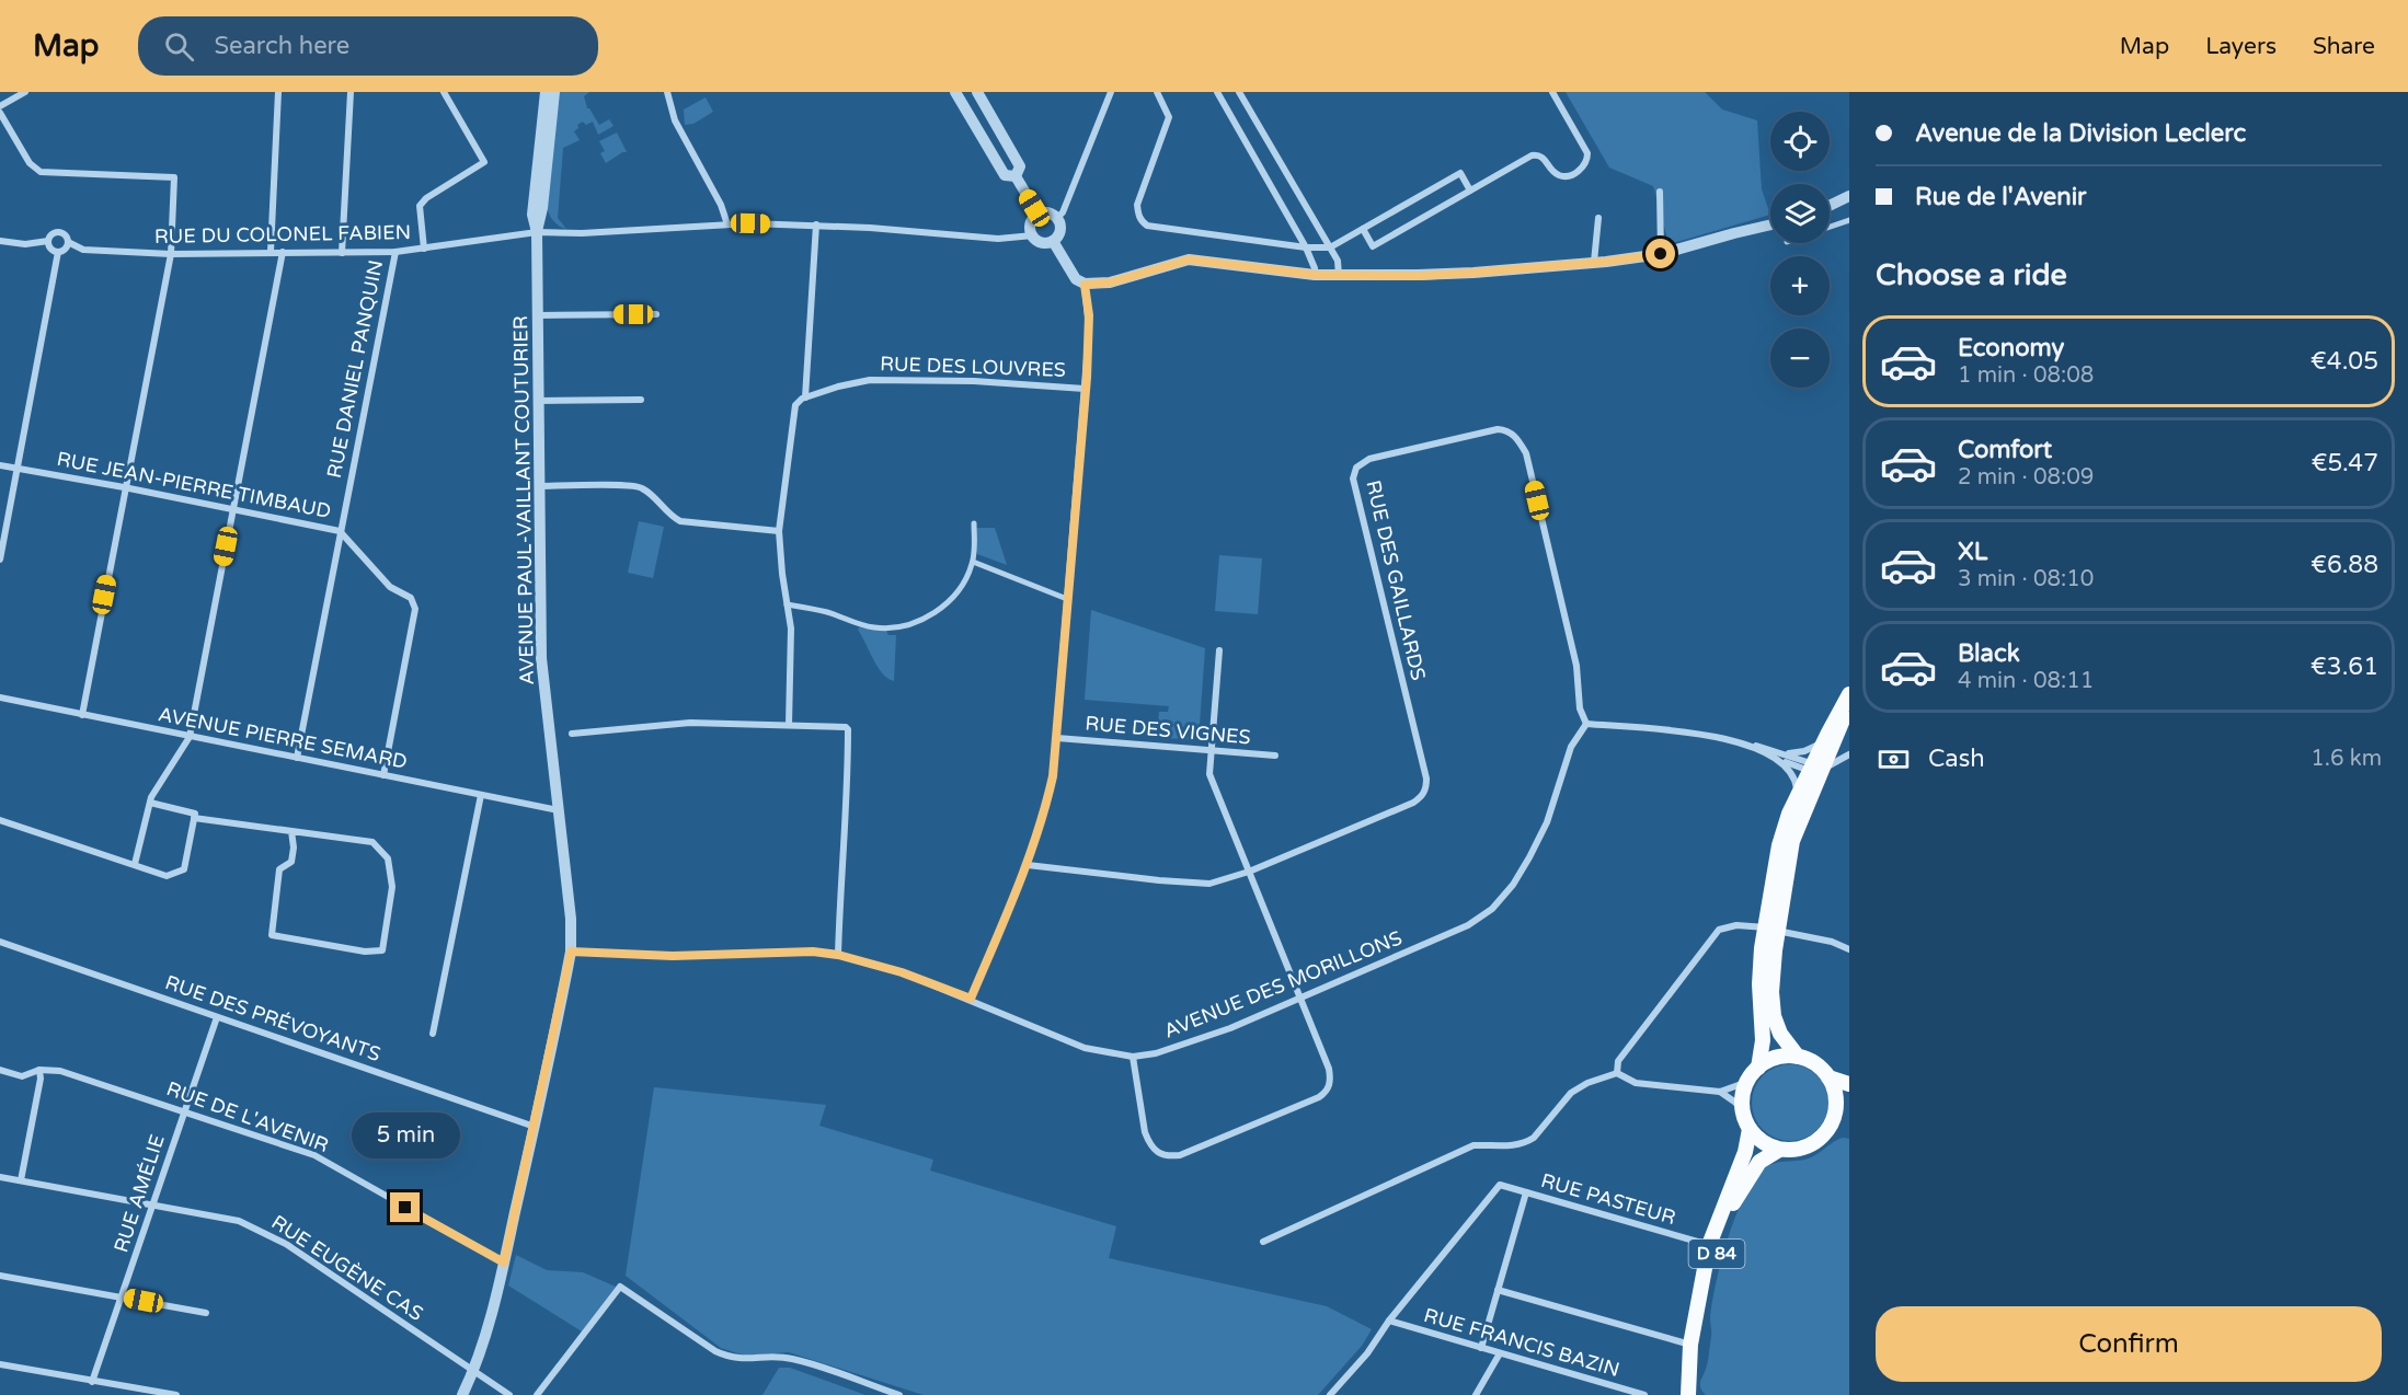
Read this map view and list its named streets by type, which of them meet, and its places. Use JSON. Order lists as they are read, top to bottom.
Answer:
{
  "streets": {
    "main road": ["D 84"],
    "street": [
      "RUE DU COLONEL FABIEN",
      "RUE DES LOUVRES",
      "RUE DANIEL PANQUIN",
      "RUE JEAN-PIERRE TIMBAUD",
      "AVENUE PAUL-VAILLANT COUTURIER",
      "RUE DES GAILLARDS",
      "RUE DES VIGNES",
      "AVENUE PIERRE SEMARD",
      "AVENUE DES MORILLONS",
      "RUE DES PRÉVOYANTS",
      "RUE DE L'AVENIR",
      "RUE AMÉLIE",
      "RUE PASTEUR",
      "RUE EUGÈNE CAS",
      "RUE FRANCIS BAZIN"
    ]
  },
  "crossings": [
    ["RUE DU COLONEL FABIEN", "RUE DANIEL PANQUIN"],
    ["RUE DU COLONEL FABIEN", "AVENUE PAUL-VAILLANT COUTURIER"],
    ["RUE DANIEL PANQUIN", "RUE JEAN-PIERRE TIMBAUD"],
    ["RUE DANIEL PANQUIN", "AVENUE PIERRE SEMARD"],
    ["RUE JEAN-PIERRE TIMBAUD", "AVENUE PIERRE SEMARD"],
    ["AVENUE PAUL-VAILLANT COUTURIER", "AVENUE PIERRE SEMARD"],
    ["AVENUE PAUL-VAILLANT COUTURIER", "AVENUE DES MORILLONS"],
    ["AVENUE PAUL-VAILLANT COUTURIER", "RUE DES PRÉVOYANTS"],
    ["AVENUE PAUL-VAILLANT COUTURIER", "RUE DE L'AVENIR"],
    ["AVENUE PAUL-VAILLANT COUTURIER", "RUE EUGÈNE CAS"],
    ["RUE DES GAILLARDS", "AVENUE DES MORILLONS"],
    ["RUE DES PRÉVOYANTS", "RUE AMÉLIE"],
    ["RUE DE L'AVENIR", "RUE AMÉLIE"],
    ["RUE AMÉLIE", "RUE EUGÈNE CAS"],
    ["RUE PASTEUR", "D 84"],
    ["RUE PASTEUR", "RUE FRANCIS BAZIN"]
  ],
  "page": {
    "header": "Map",
    "search": "Search here",
    "nav": ["Map", "Layers", "Share"],
    "banner": ["Avenue de la Division Leclerc", "Rue de l'Avenir"],
    "map_buttons": ["+", "−"],
    "heading": "Choose a ride",
    "list": [
      {
        "name": "Economy",
        "note": "1 min · 08:08",
        "value": "€4.05"
      },
      {
        "name": "Comfort",
        "note": "2 min · 08:09",
        "value": "€5.47"
      },
      {
        "name": "XL",
        "note": "3 min · 08:10",
        "value": "€6.88"
      },
      {
        "name": "Black",
        "note": "4 min · 08:11",
        "value": "€3.61"
      }
    ],
    "pay": ["Cash", "1.6 km"],
    "bubble": "5 min",
    "buttons": "Confirm"
  }
}
